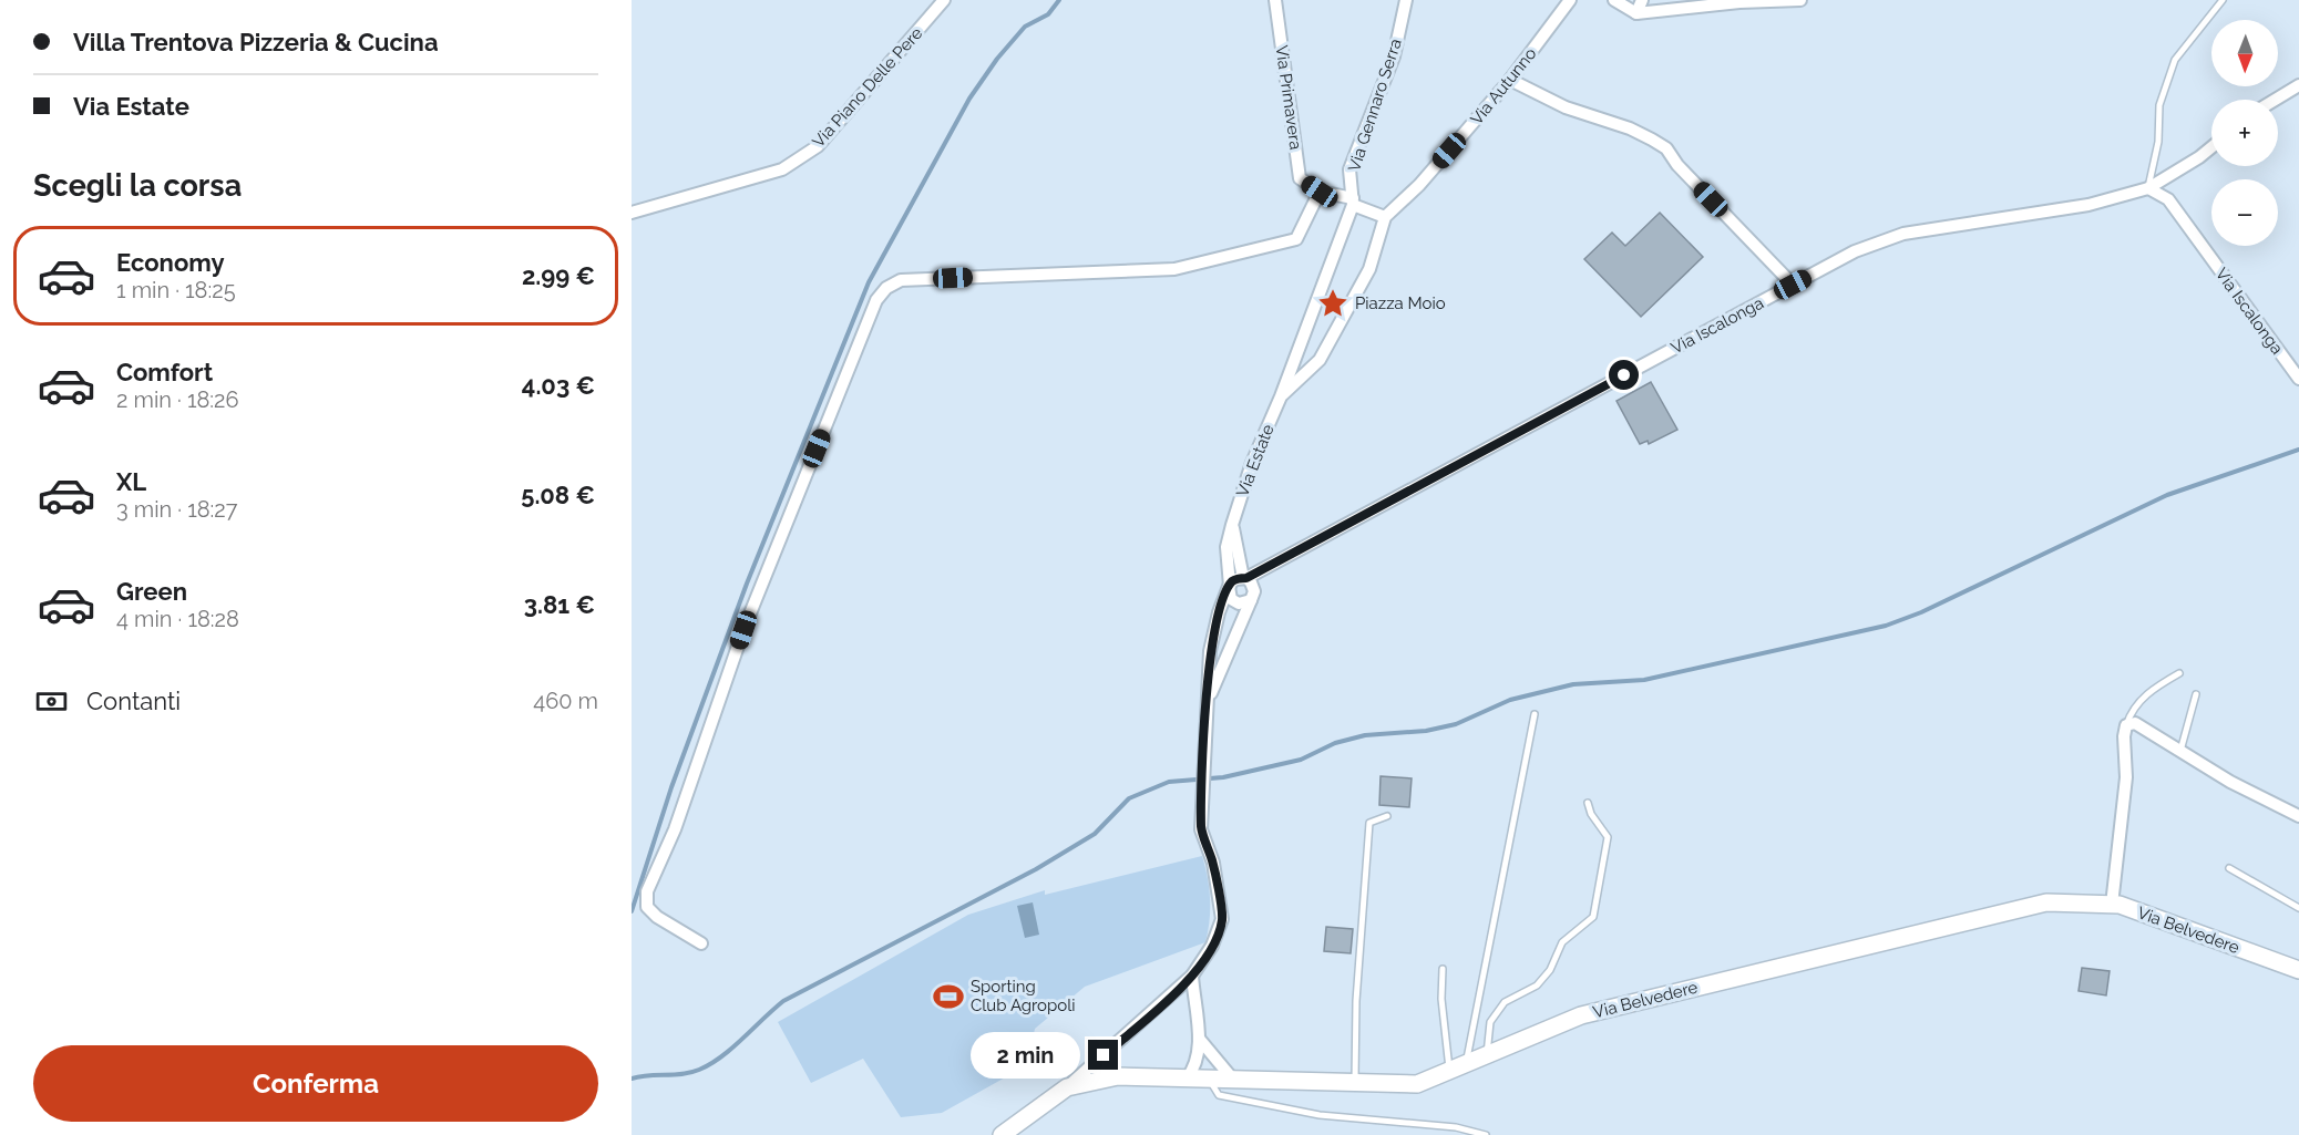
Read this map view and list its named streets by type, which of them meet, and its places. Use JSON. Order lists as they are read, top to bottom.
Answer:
{
  "streets": {
    "street": [
      "Via Autunno",
      "Via Piano Delle Pere",
      "Via Primavera",
      "Via Gennaro Serra",
      "Via Iscalonga",
      "Via Estate",
      "Via Belvedere"
    ]
  },
  "crossings": [
    ["Via Gennaro Serra", "Via Estate"],
    ["Via Iscalonga", "Via Estate"],
    ["Via Estate", "Via Belvedere"]
  ],
  "places": {
    "place": ["Piazza Moio"],
    "sports": ["Sporting Club Agropoli"]
  },
  "north": "bottom",
  "page": {
    "banner": ["Villa Trentova Pizzeria & Cucina", "Via Estate"],
    "map_buttons": ["+", "−"],
    "heading": "Scegli la corsa",
    "list": [
      {
        "name": "Economy",
        "note": "1 min · 18:25",
        "value": "2.99 €"
      },
      {
        "name": "Comfort",
        "note": "2 min · 18:26",
        "value": "4.03 €"
      },
      {
        "name": "XL",
        "note": "3 min · 18:27",
        "value": "5.08 €"
      },
      {
        "name": "Green",
        "note": "4 min · 18:28",
        "value": "3.81 €"
      }
    ],
    "pay": ["Contanti", "460 m"],
    "buttons": "Conferma",
    "bubble": "2 min"
  }
}
